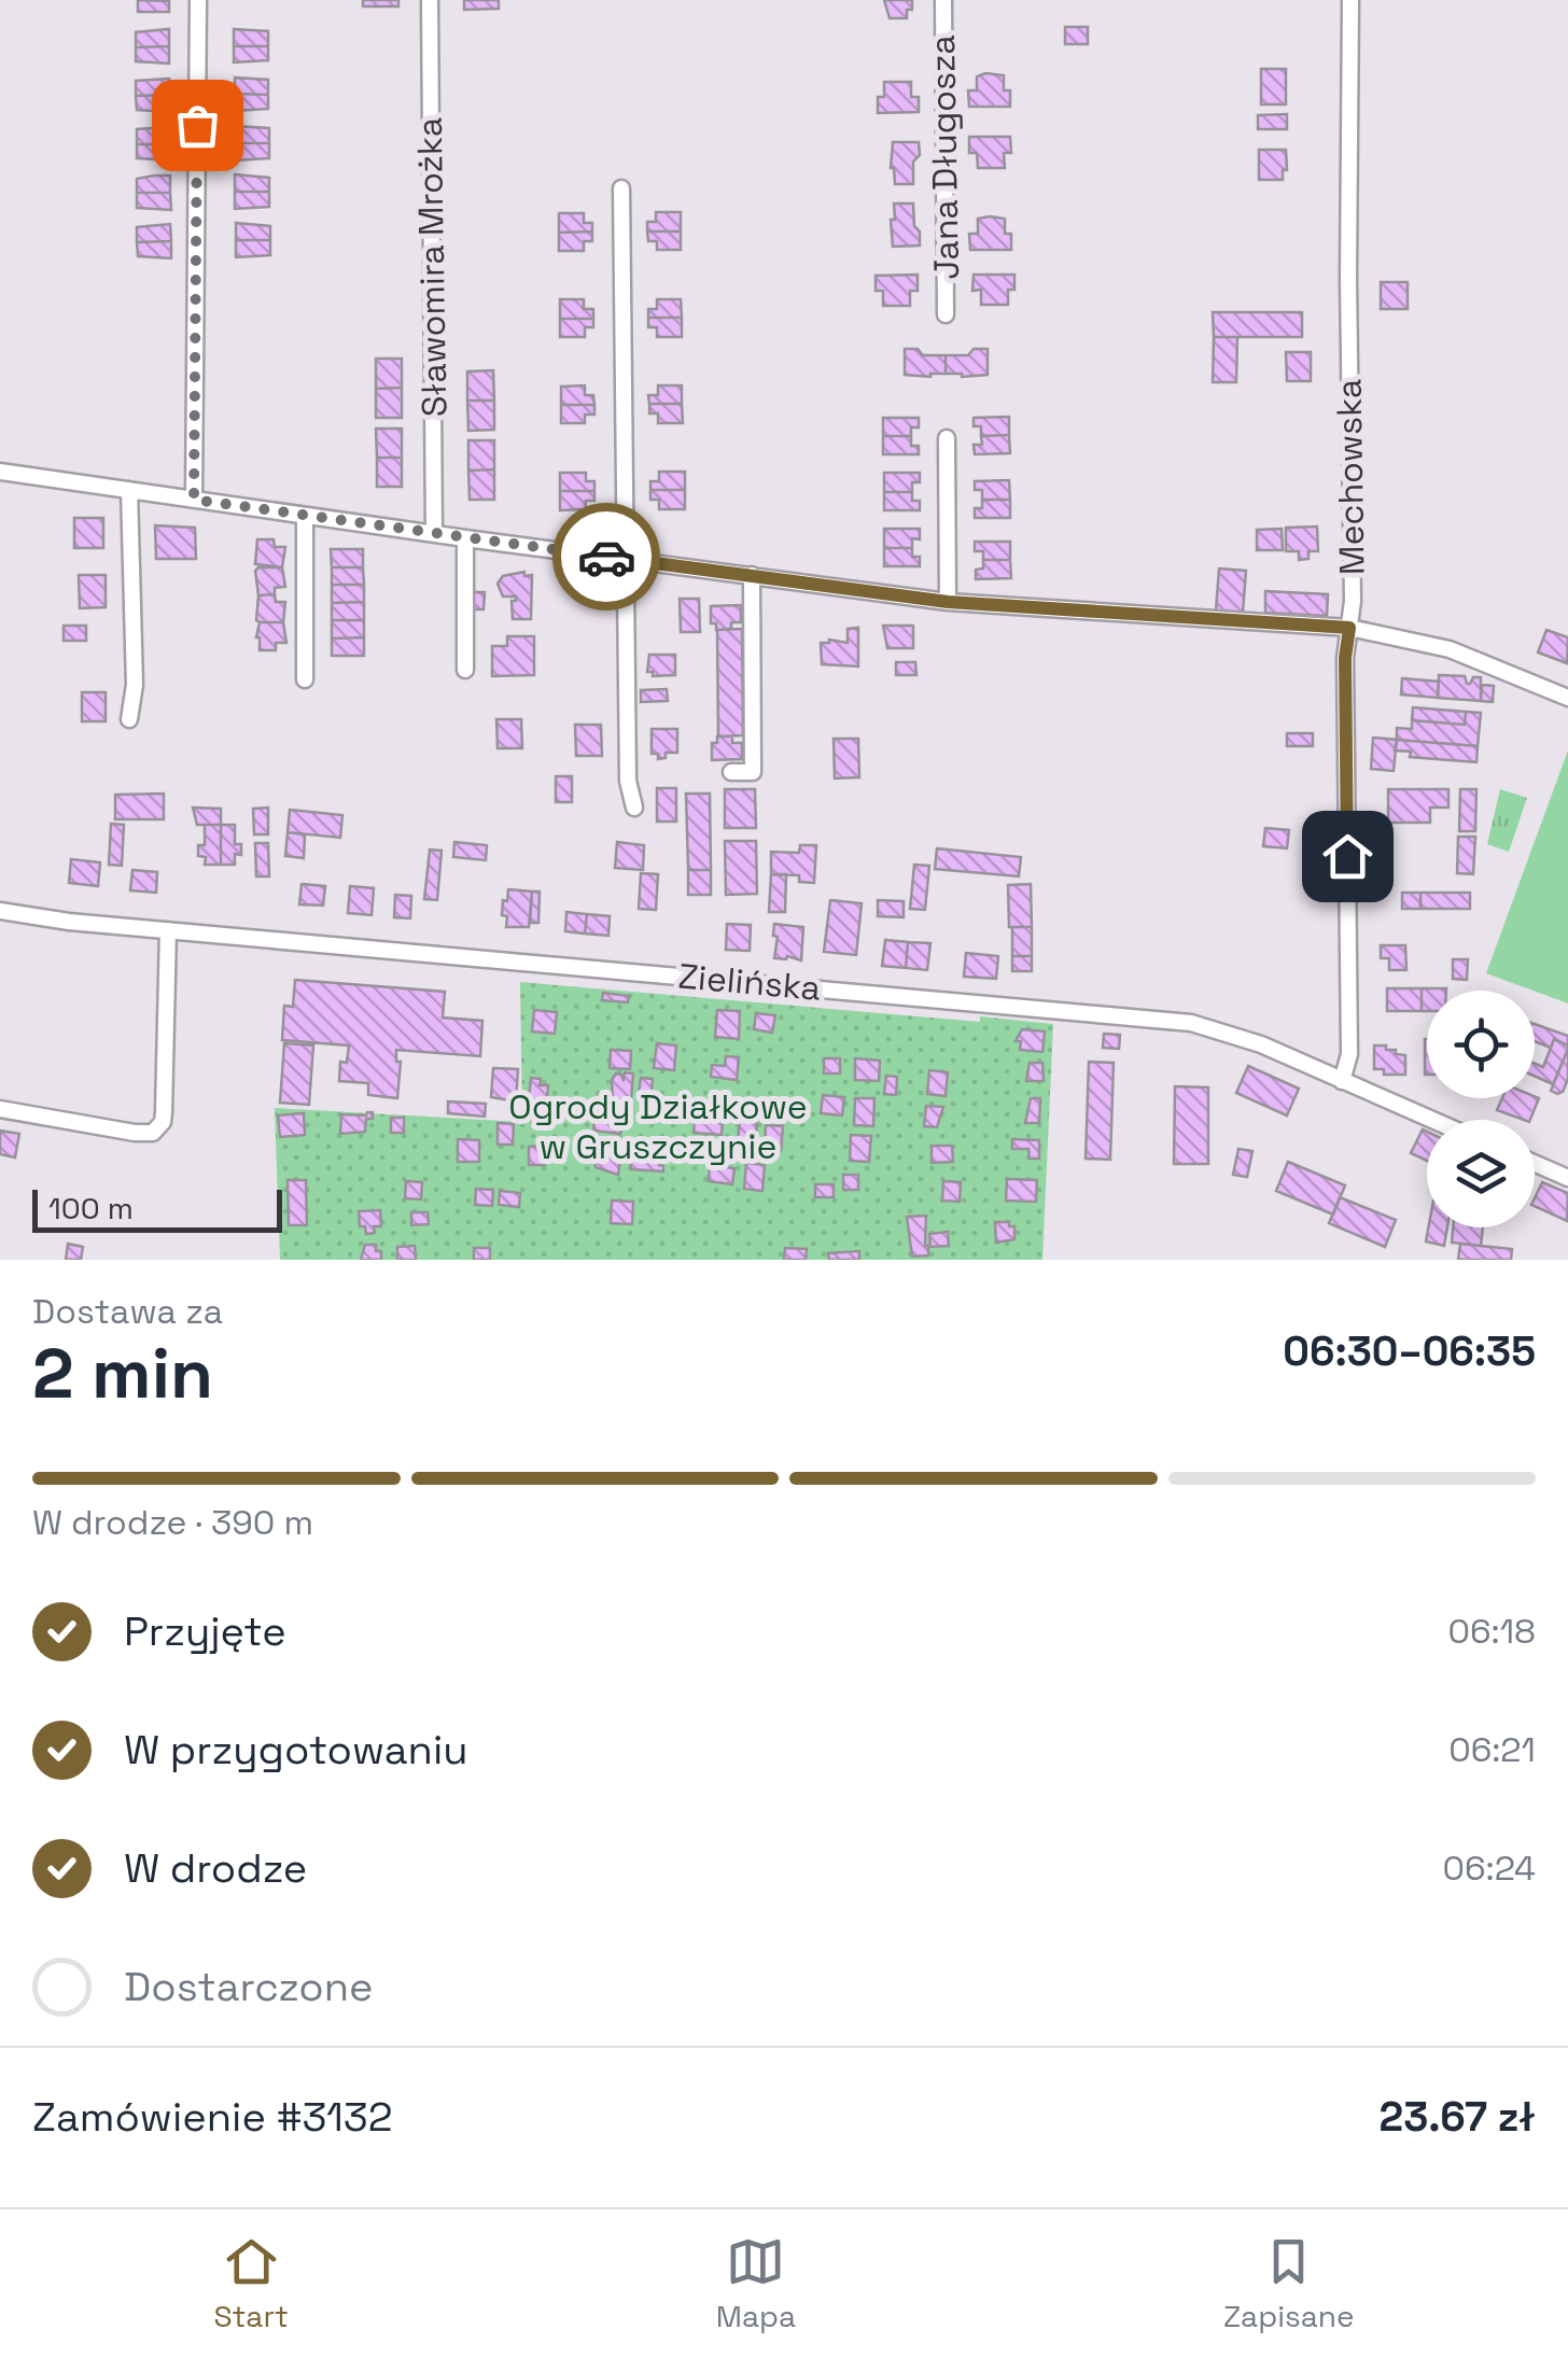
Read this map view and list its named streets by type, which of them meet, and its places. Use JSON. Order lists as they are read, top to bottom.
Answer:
{
  "streets": {
    "street": [
      "Jana Długosza",
      "Sławomira Mrożka",
      "Mechowska",
      "Zielińska"
    ]
  },
  "crossings": [
    ["Mechowska", "Zielińska"]
  ],
  "parks": ["Ogrody Działkowe w Gruszczynie"],
  "scale_bar": "100 m",
  "page": {
    "scale": "100 m",
    "heading": ["2 min", "Dostawa za", "06:30–06:35"],
    "panel": ["Zamówienie #3132", "23.67 zł"],
    "bar": "W drodze · 390 m",
    "list": [
      ["Przyjęte", "06:18"],
      ["W przygotowaniu", "06:21"],
      ["W drodze", "06:24"],
      "Dostarczone"
    ],
    "tabs": ["Start", "Mapa", "Zapisane"]
  }
}
